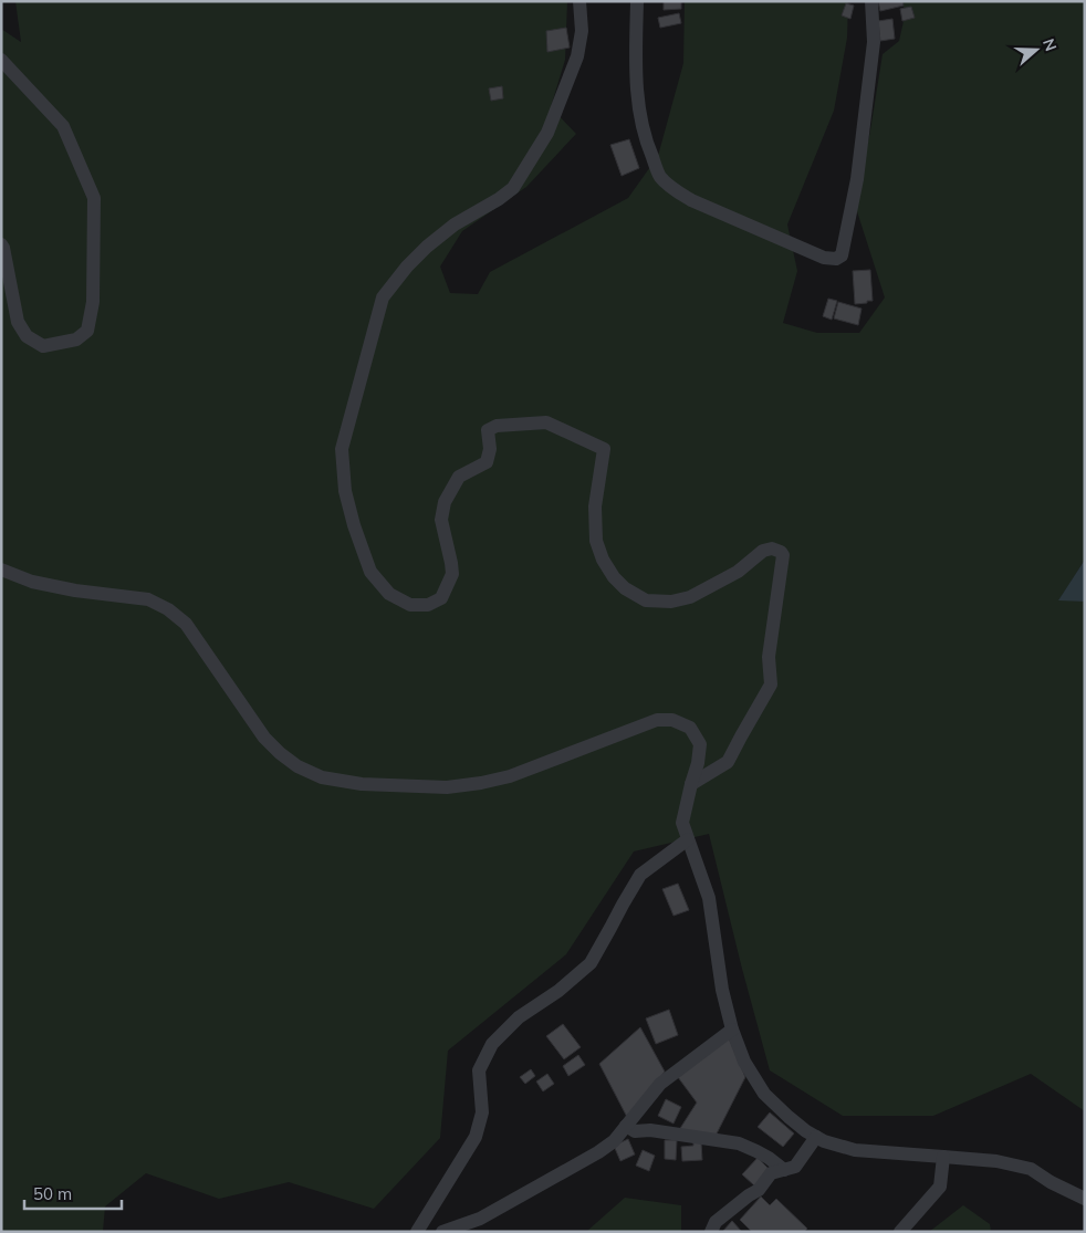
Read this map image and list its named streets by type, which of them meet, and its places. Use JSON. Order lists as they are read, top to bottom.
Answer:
{
  "scale_bar": "50 m",
  "north": "right"
}
